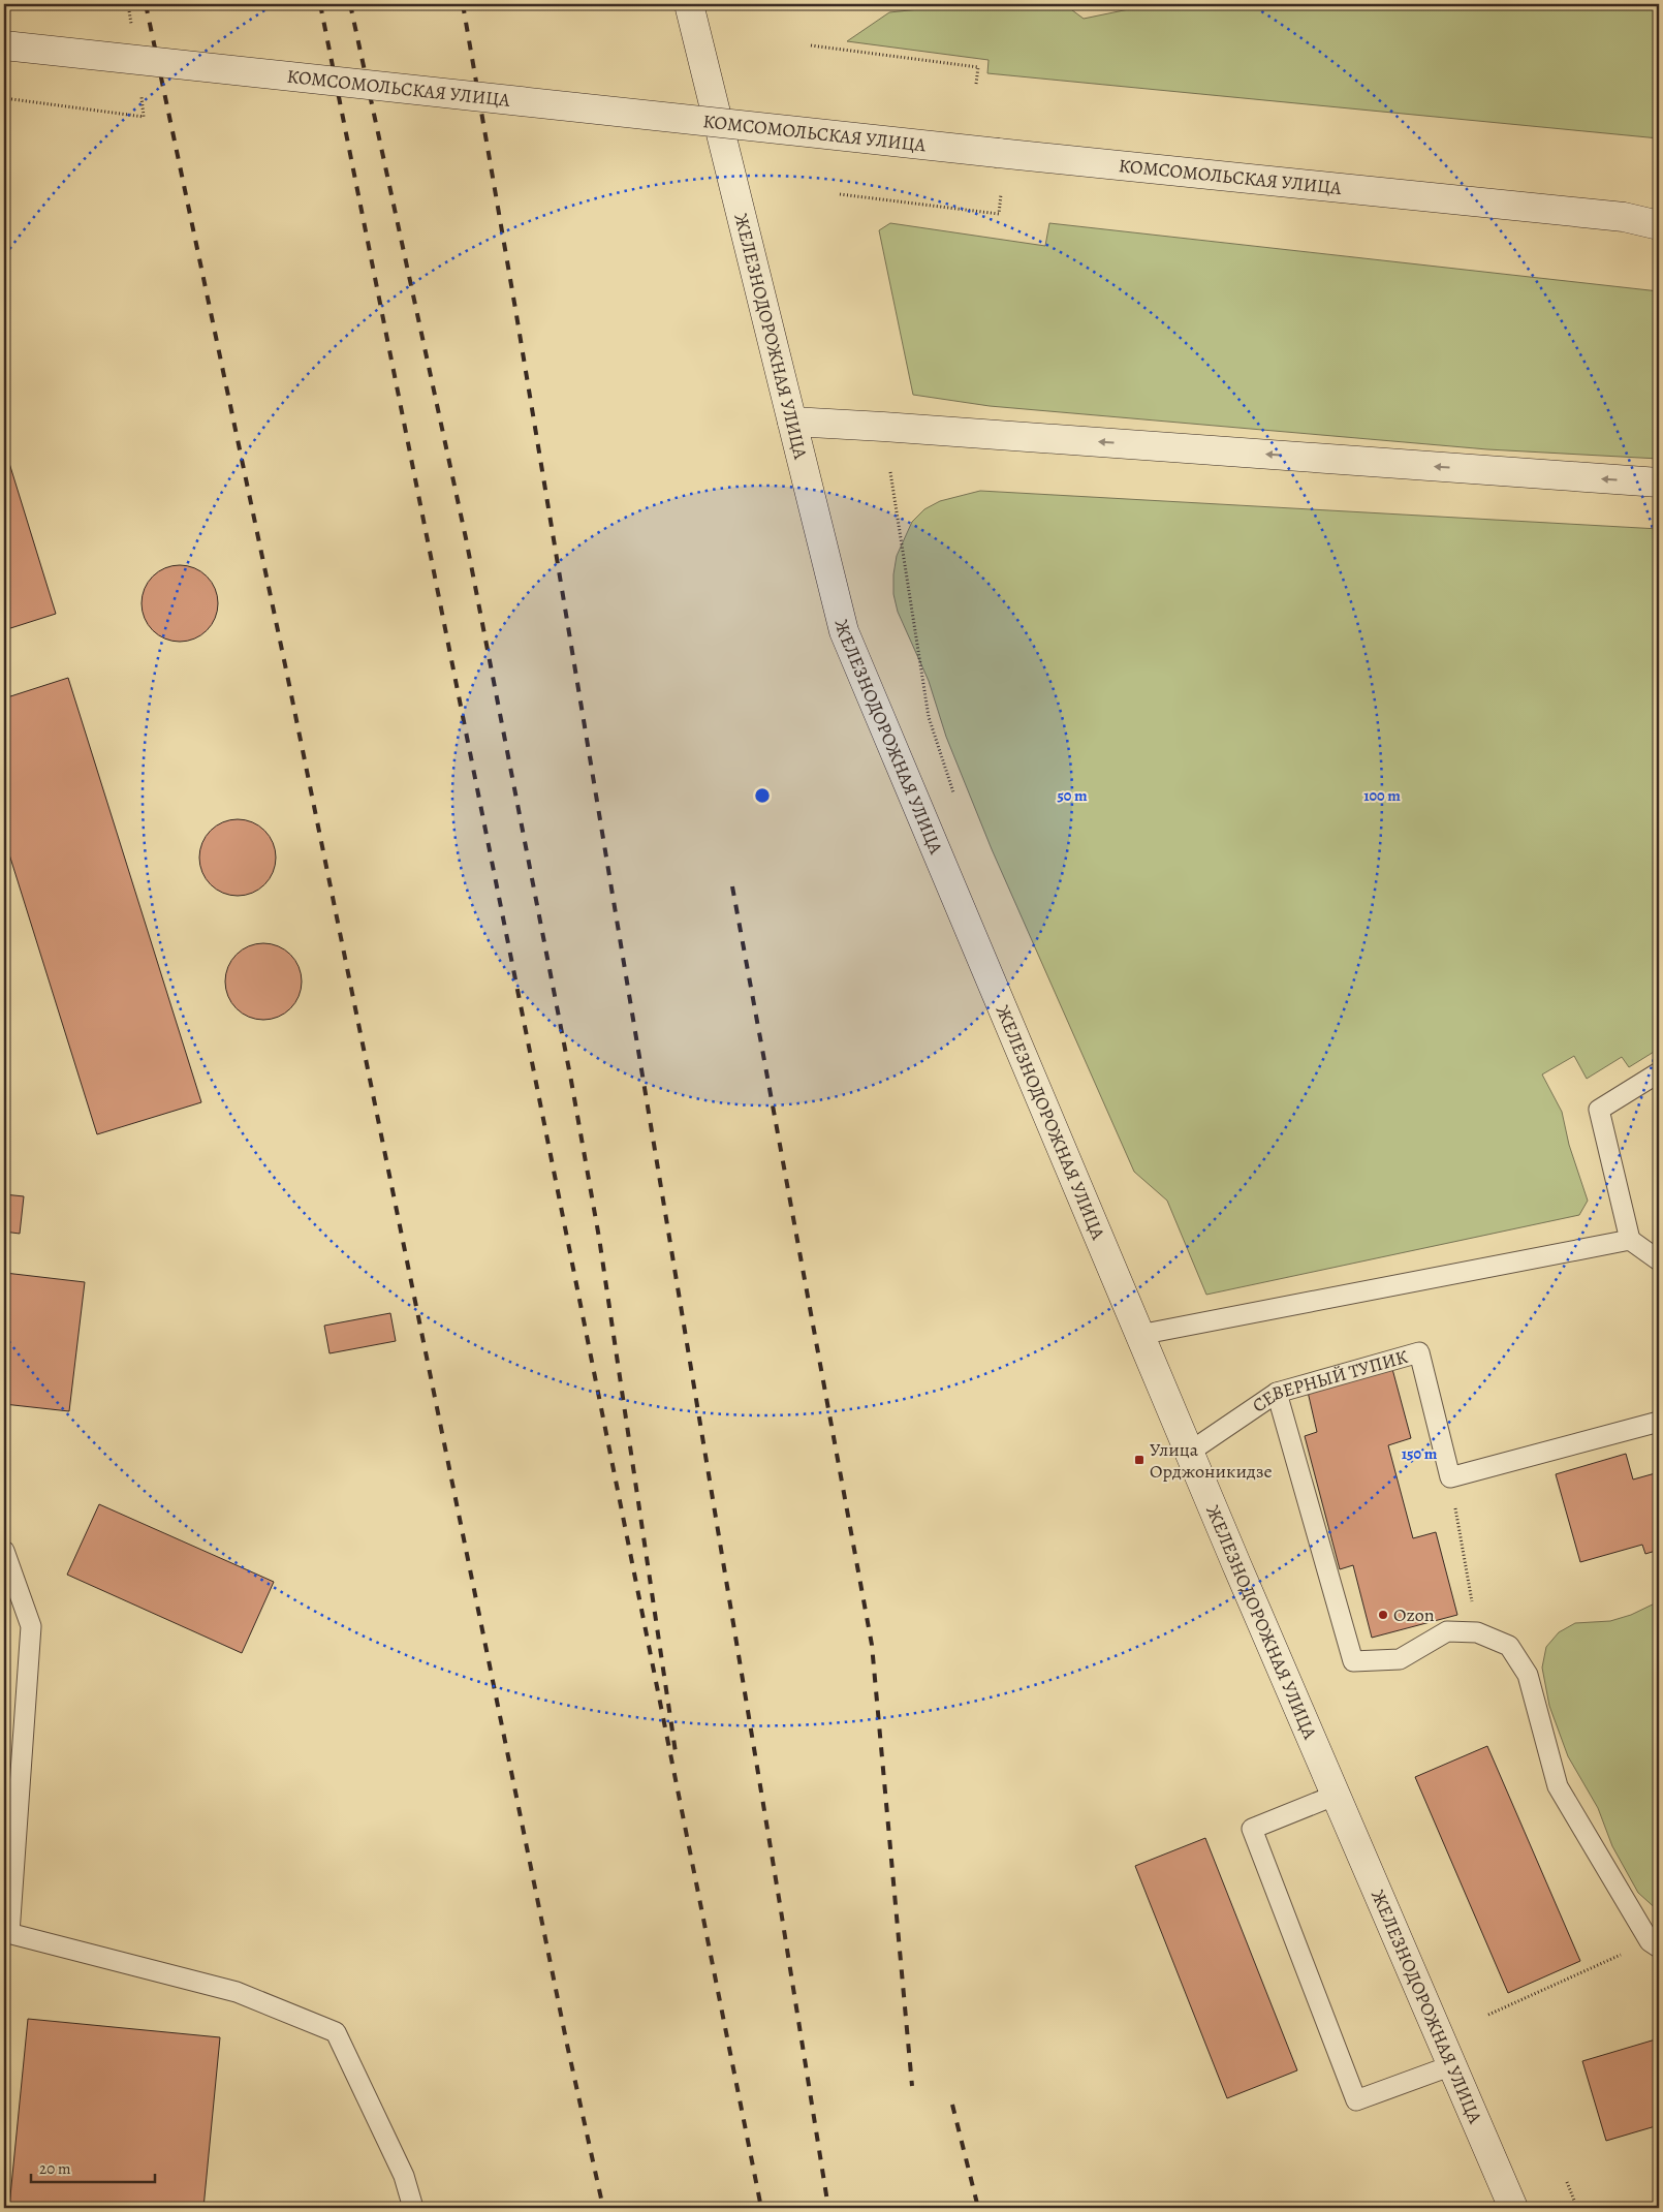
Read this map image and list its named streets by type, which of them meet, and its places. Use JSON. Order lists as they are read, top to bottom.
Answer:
{
  "streets": {
    "main road": ["КОМСОМОЛЬСКАЯ УЛИЦА", "ЖЕЛЕЗНОДОРОЖНАЯ УЛИЦА"],
    "lane": ["СЕВЕРНЫЙ ТУПИК"]
  },
  "crossings": [
    ["ЖЕЛЕЗНОДОРОЖНАЯ УЛИЦА", "СЕВЕРНЫЙ ТУПИК"]
  ],
  "places": {
    "transit": ["Улица Орджоникидзе"],
    "other": ["Ozon"]
  },
  "scale_bar": "20 m",
  "rings": ["50 m", "100 m", "150 m"]
}
